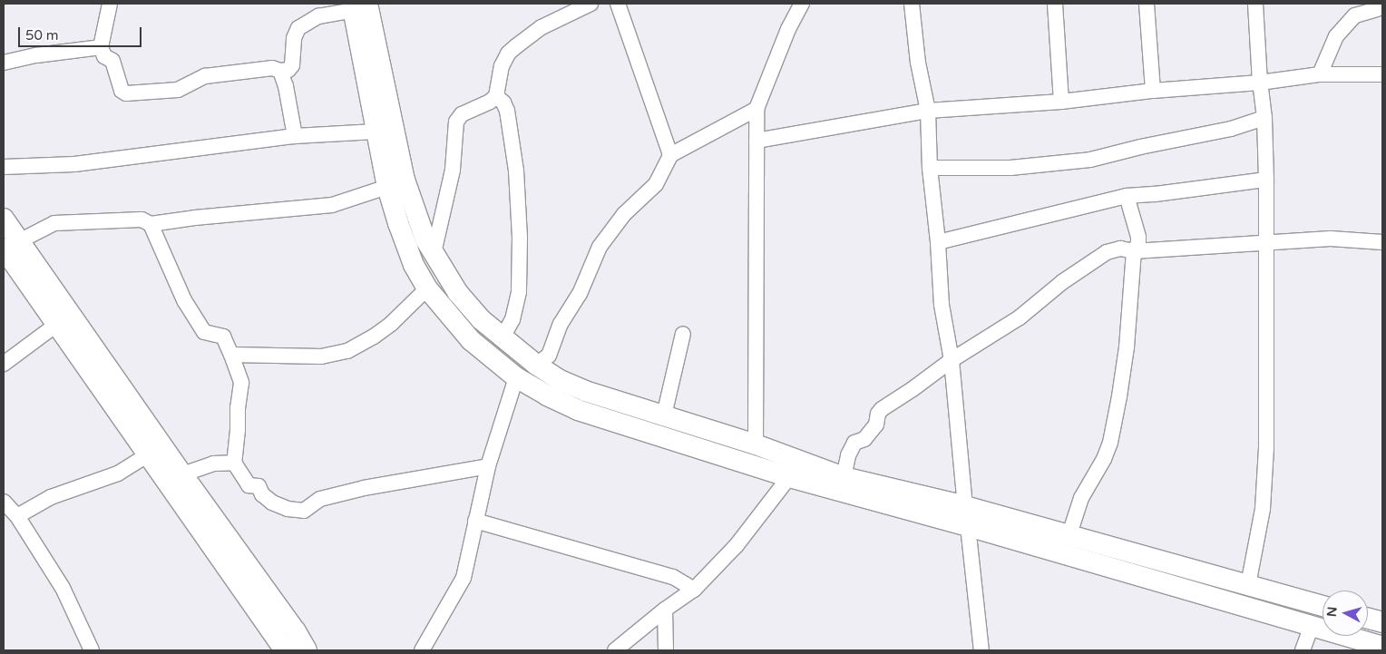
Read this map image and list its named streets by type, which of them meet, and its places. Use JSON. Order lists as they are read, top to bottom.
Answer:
{
  "scale_bar": "50 m",
  "north": "left"
}
